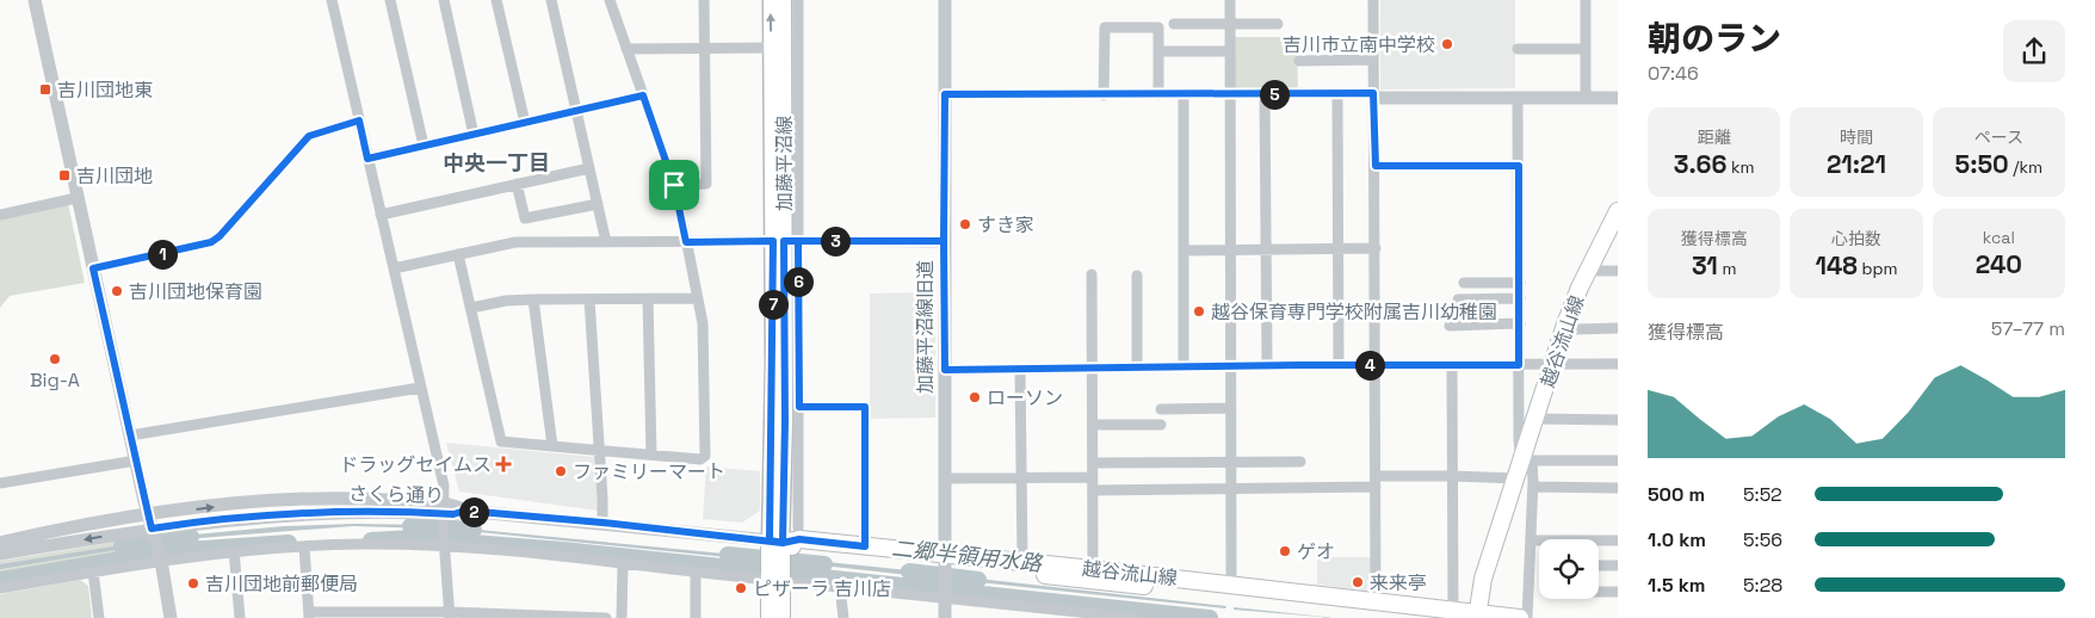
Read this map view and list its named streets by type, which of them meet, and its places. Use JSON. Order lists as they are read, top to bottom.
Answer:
{
  "streets": {
    "main road": ["加藤平沼線", "越谷流山線"],
    "street": ["加藤平沼線旧道", "さくら通り"]
  },
  "crossings": [
    ["加藤平沼線", "越谷流山線"],
    ["加藤平沼線", "さくら通り"],
    ["加藤平沼線旧道", "越谷流山線"],
    ["越谷流山線", "さくら通り"]
  ],
  "districts": ["中央一丁目"],
  "water": ["二郷半領用水路"],
  "places": {
    "other": [
      "吉川市立南中学校",
      "すき家",
      "吉川団地保育園",
      "越谷保育専門学校附属吉川幼稚園",
      "Big-A",
      "ローソン",
      "ファミリーマート",
      "ゲオ",
      "来来亭",
      "吉川団地前郵便局",
      "ピザーラ 吉川店"
    ],
    "transit": ["吉川団地東", "吉川団地"],
    "health": ["ドラッグセイムス"]
  },
  "page": {
    "heading": ["朝のラン", "07:46"],
    "pins": [
      "5",
      "3",
      "1",
      "6",
      "7",
      "4",
      "2"
    ],
    "stats": [
      ["距離", "3.66 km"],
      ["時間", "21:21"],
      ["ペース", "5:50 /km"],
      ["獲得標高", "31 m"],
      ["心拍数", "148 bpm"],
      ["kcal", "240"]
    ],
    "chart": ["獲得標高", "57–77 m"],
    "list": [
      {
        "name": "500 m",
        "note": "5:52"
      },
      {
        "name": "1.0 km",
        "note": "5:56"
      },
      {
        "name": "1.5 km",
        "note": "5:28"
      }
    ]
  }
}
